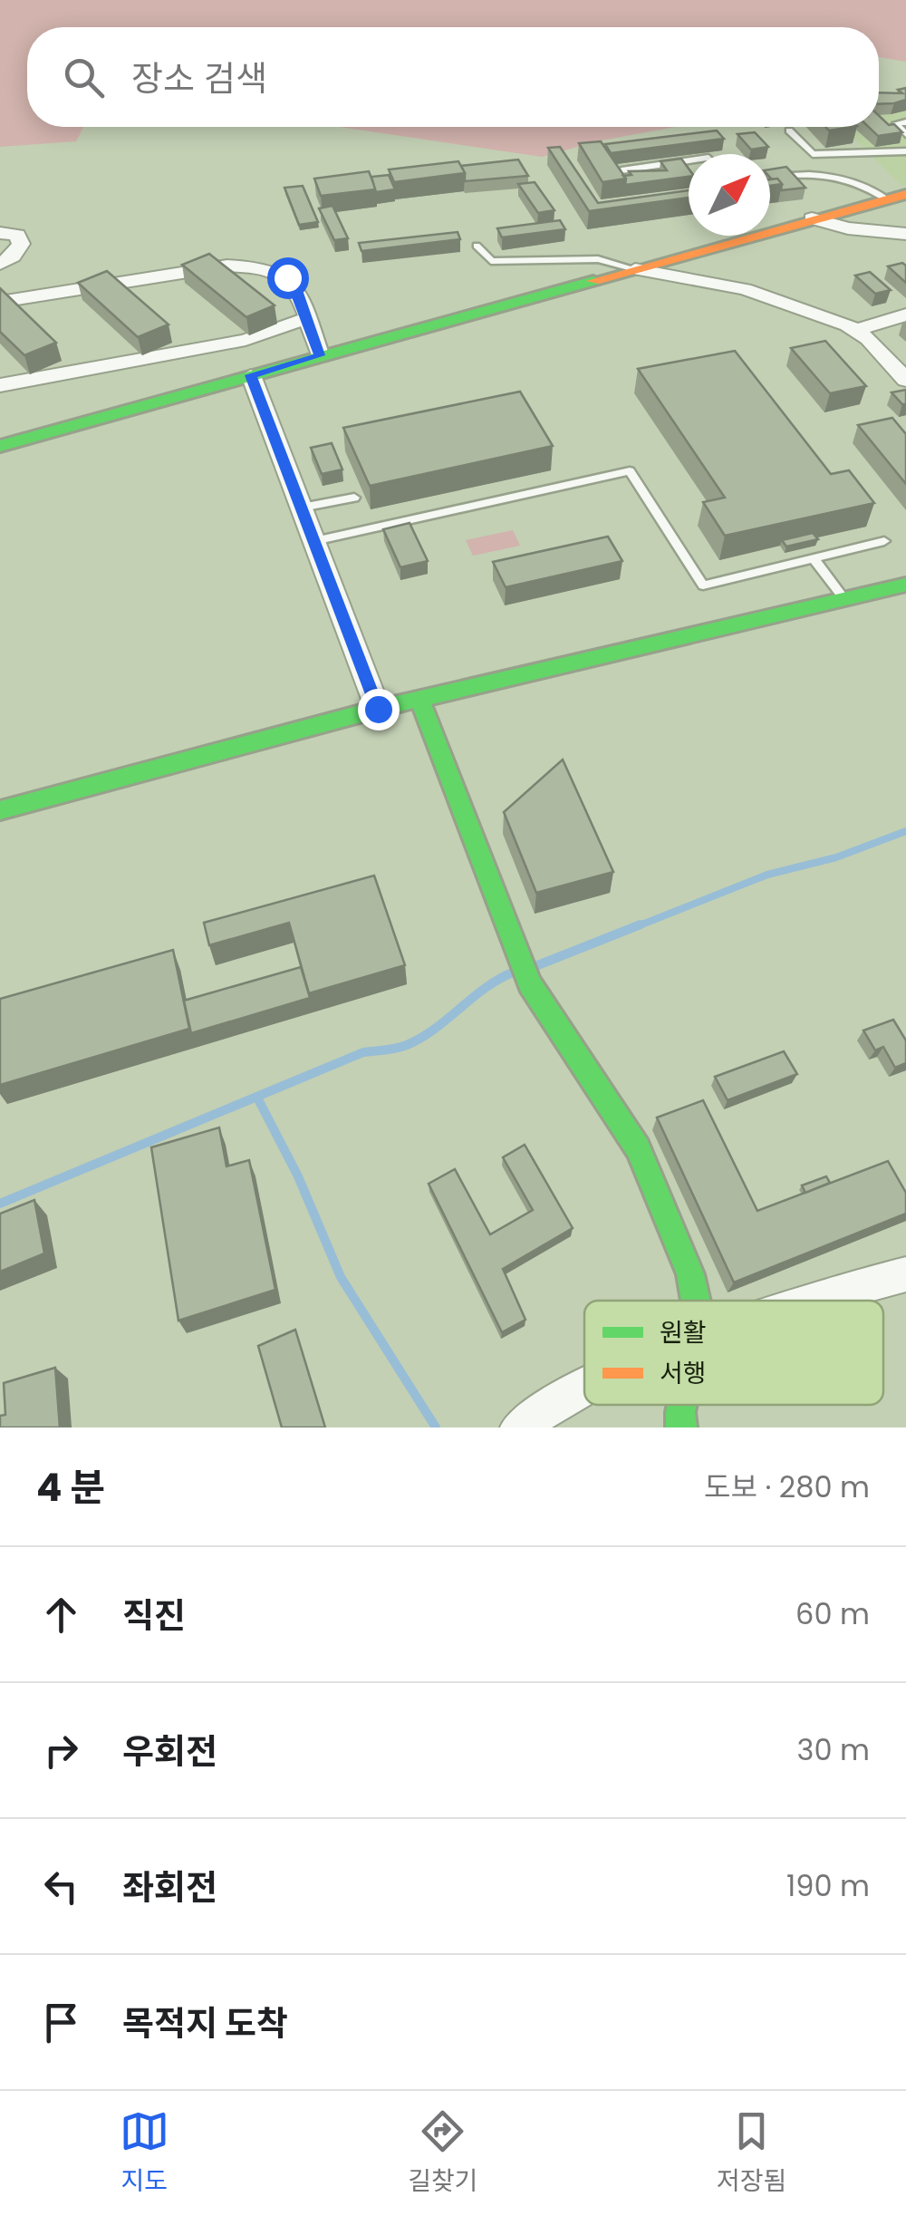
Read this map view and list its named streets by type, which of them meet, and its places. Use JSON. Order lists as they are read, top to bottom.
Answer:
{
  "legend": ["원활", "서행"],
  "north": "top right",
  "page": {
    "search": "장소 검색",
    "heading": ["4 분", "도보 · 280 m"],
    "list": [
      ["직진", "60 m"],
      ["우회전", "30 m"],
      ["좌회전", "190 m"],
      "목적지 도착"
    ],
    "nav": ["지도", "길찾기", "저장됨"]
  }
}
